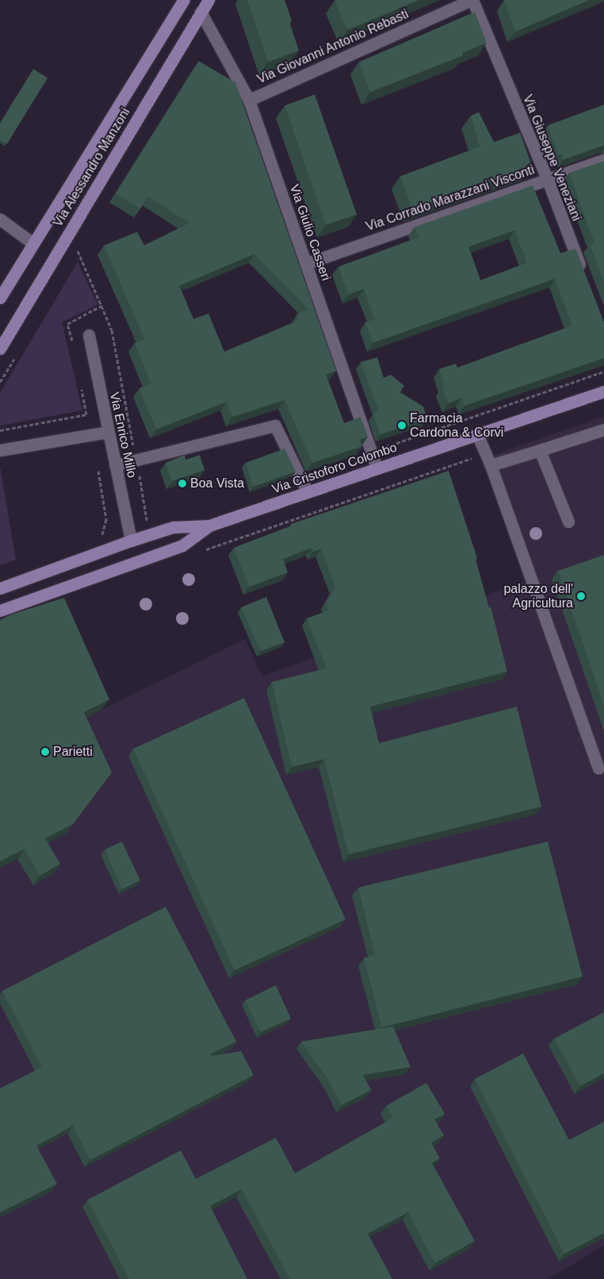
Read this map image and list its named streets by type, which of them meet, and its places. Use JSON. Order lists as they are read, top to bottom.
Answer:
{
  "streets": {
    "main road": ["Via Alessandro Manzoni", "Via Cristoforo Colombo"],
    "street": [
      "Via Giovanni Antonio Rebasti",
      "Via Giuseppe Veneziani",
      "Via Corrado Marazzani Visconti",
      "Via Giulio Casseri",
      "Via Enrico Millo"
    ]
  },
  "crossings": [
    ["Via Giovanni Antonio Rebasti", "Via Giuseppe Veneziani"],
    ["Via Giovanni Antonio Rebasti", "Via Giulio Casseri"],
    ["Via Giuseppe Veneziani", "Via Corrado Marazzani Visconti"],
    ["Via Alessandro Manzoni", "Via Giulio Casseri"],
    ["Via Corrado Marazzani Visconti", "Via Giulio Casseri"],
    ["Via Giulio Casseri", "Via Cristoforo Colombo"],
    ["Via Enrico Millo", "Via Cristoforo Colombo"]
  ],
  "places": [
    "Farmacia Cardona & Corvi",
    "Boa Vista",
    "palazzo dell' Agricultura",
    "Parietti"
  ]
}
